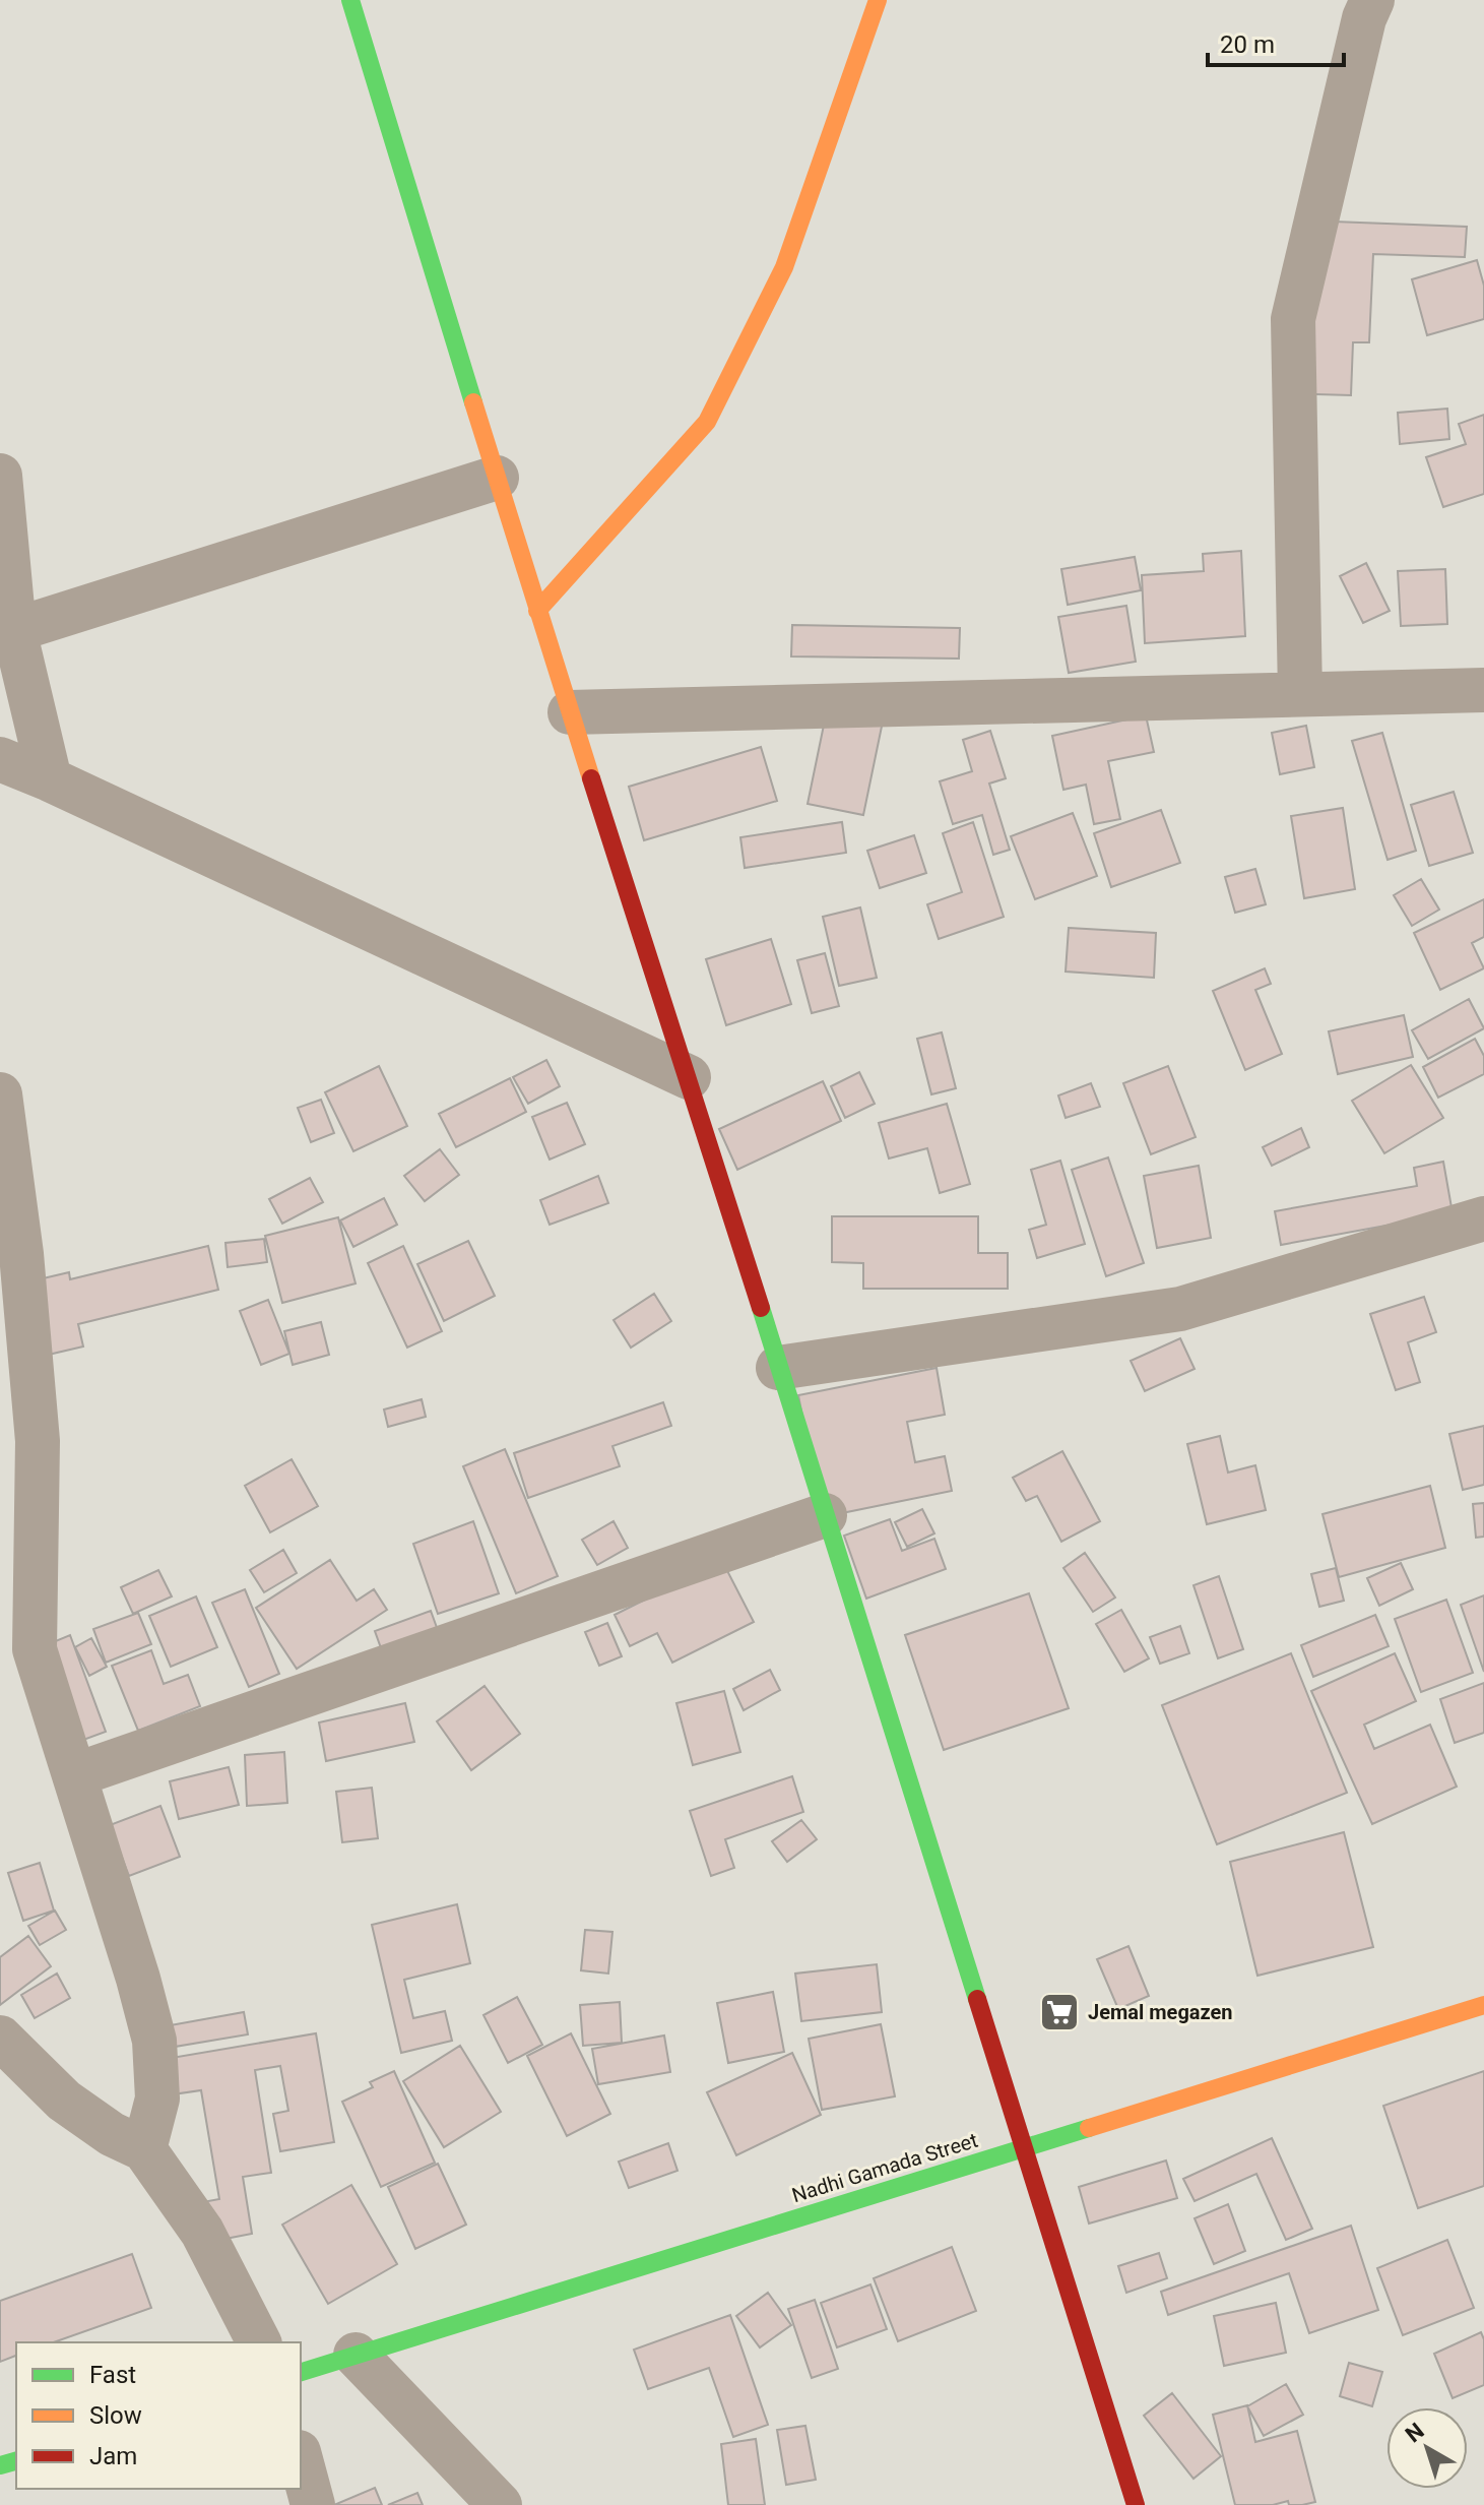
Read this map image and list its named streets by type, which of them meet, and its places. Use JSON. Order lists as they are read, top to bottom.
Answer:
{
  "streets": {
    "street": ["Nadhi Gamada Street"]
  },
  "places": {
    "supermarket": ["Jemal megazen"]
  },
  "legend": ["Fast", "Slow", "Jam"],
  "scale_bar": "20 m",
  "north": "top left"
}
